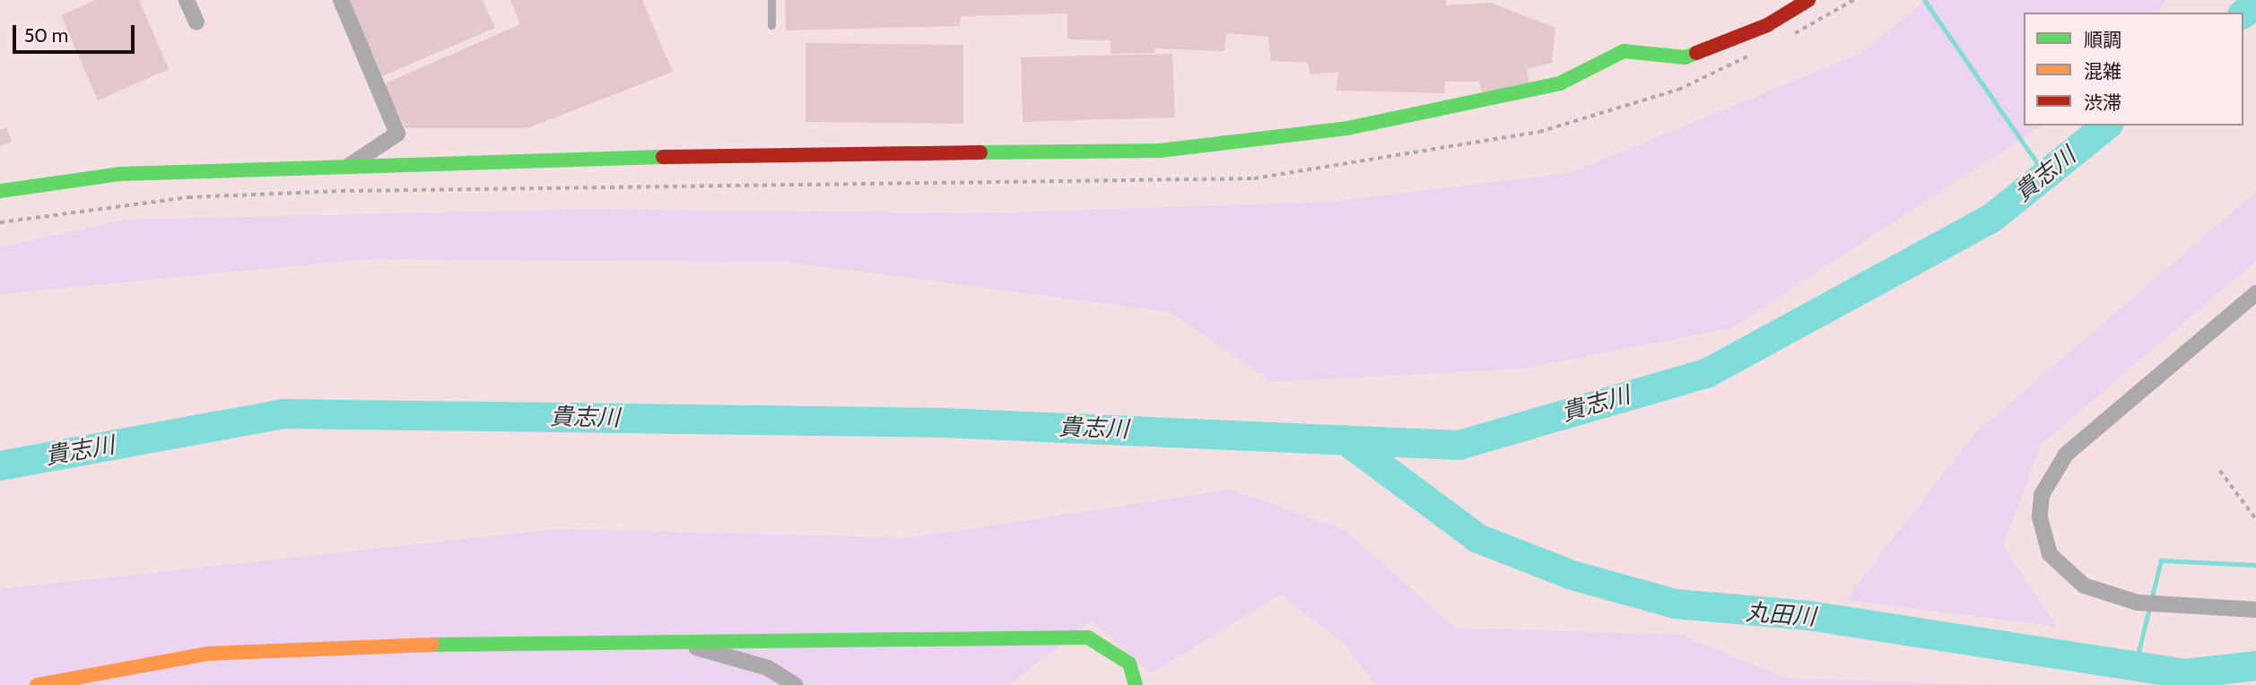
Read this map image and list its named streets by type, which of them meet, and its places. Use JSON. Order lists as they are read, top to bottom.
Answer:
{
  "water": ["貴志川", "丸田川"],
  "legend": ["順調", "混雑", "渋滞"],
  "scale_bar": "50 m"
}
